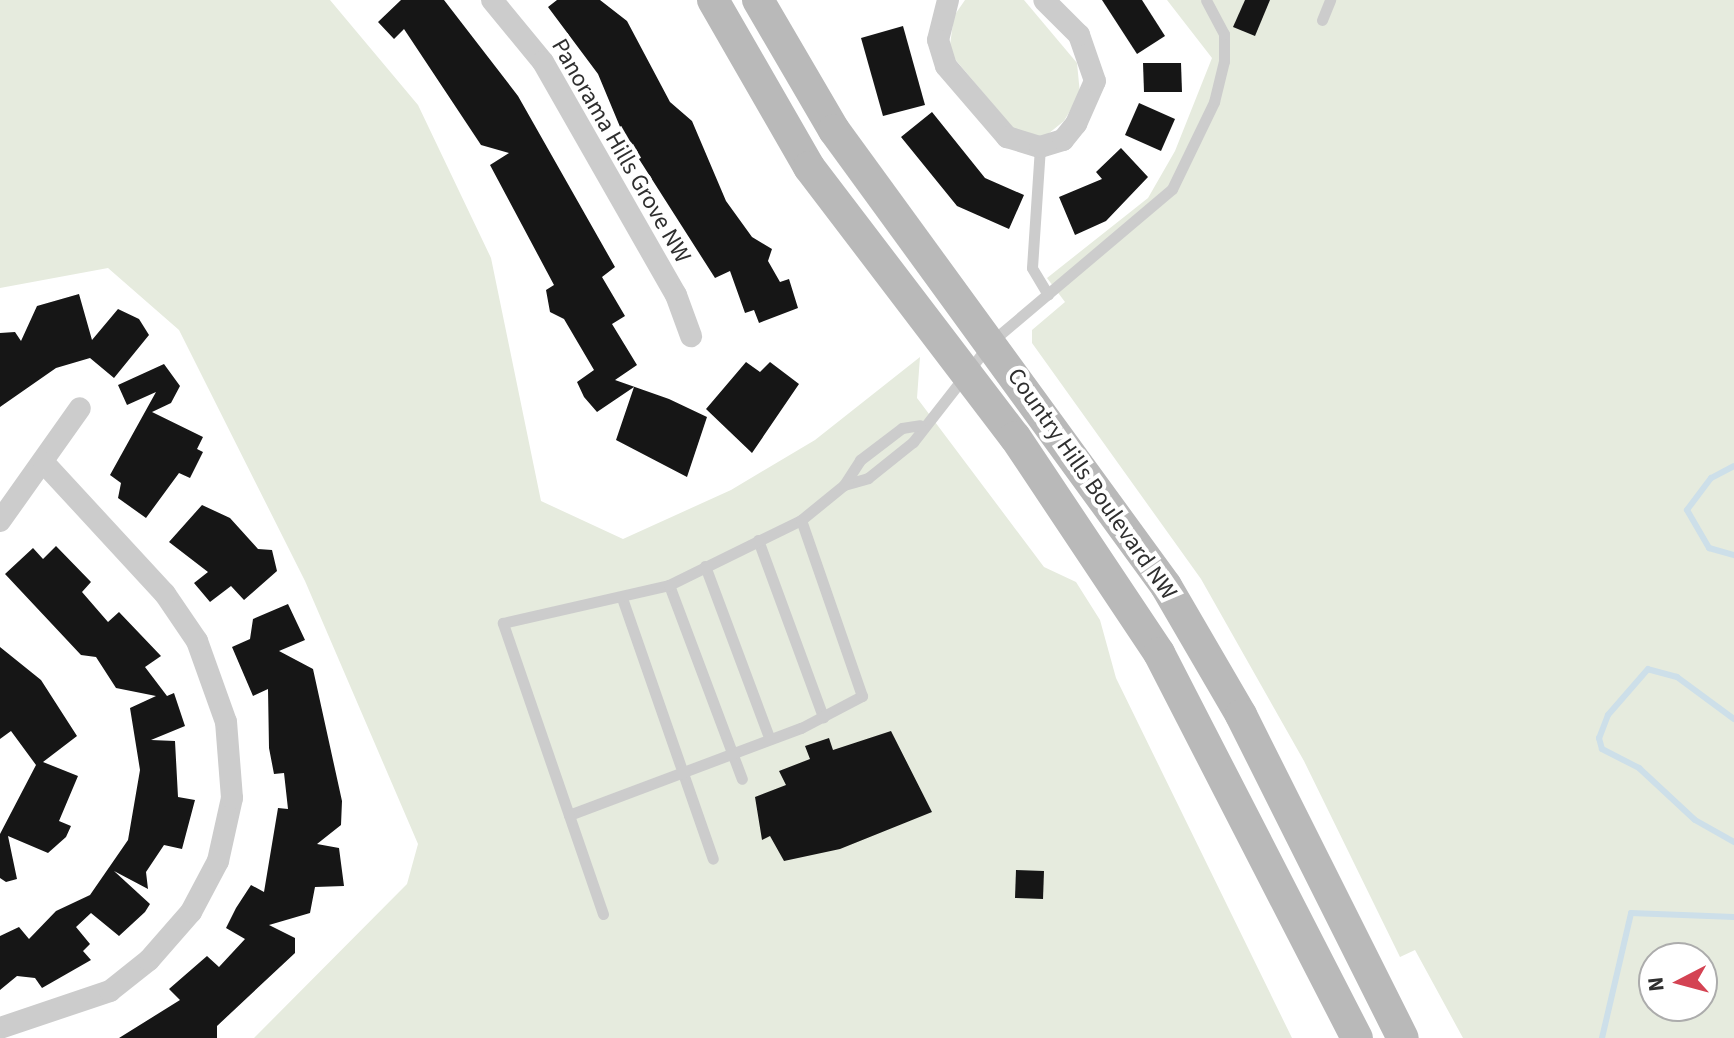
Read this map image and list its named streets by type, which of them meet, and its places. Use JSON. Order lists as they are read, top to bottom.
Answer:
{
  "streets": {
    "main road": ["Country Hills Boulevard NW"],
    "street": ["Panorama Hills Grove NW"]
  },
  "north": "left"
}
